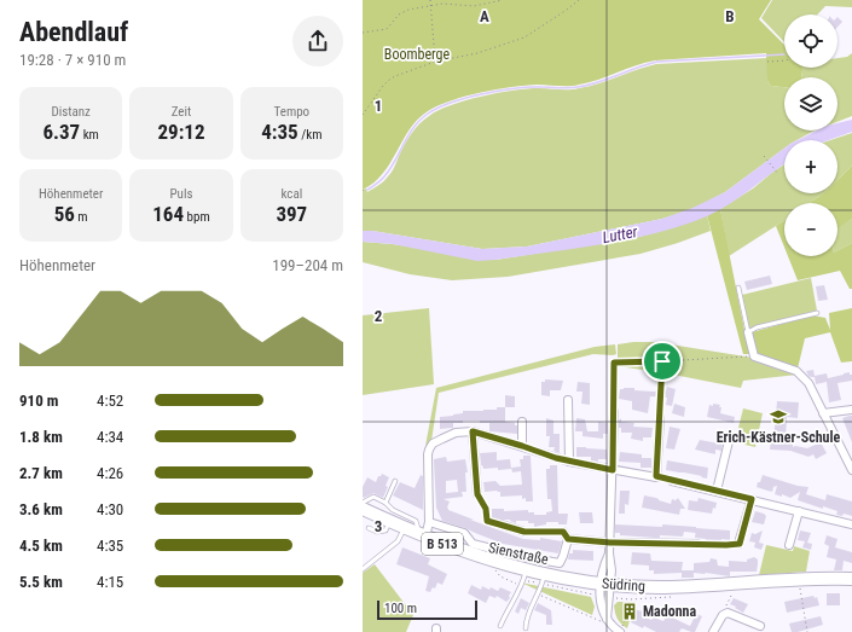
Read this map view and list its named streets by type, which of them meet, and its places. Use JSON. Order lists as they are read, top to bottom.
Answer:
{
  "streets": {
    "main road": ["B 513", "Südring"],
    "street": ["Sienstraße"]
  },
  "water": ["Lutter"],
  "parks": ["Boomberge"],
  "places": {
    "school or university": ["Erich-Kästner-Schule"],
    "building": ["Madonna"]
  },
  "scale_bar": "100 m",
  "page": {
    "heading": ["Abendlauf", "19:28 · 7 × 910 m"],
    "map_buttons": ["+", "−"],
    "stats": [
      ["Distanz", "6.37 km"],
      ["Zeit", "29:12"],
      ["Tempo", "4:35 /km"],
      ["Höhenmeter", "56 m"],
      ["Puls", "164 bpm"],
      ["kcal", "397"]
    ],
    "chart": ["Höhenmeter", "199–204 m"],
    "list": [
      {
        "name": "910 m",
        "note": "4:52"
      },
      {
        "name": "1.8 km",
        "note": "4:34"
      },
      {
        "name": "2.7 km",
        "note": "4:26"
      },
      {
        "name": "3.6 km",
        "note": "4:30"
      },
      {
        "name": "4.5 km",
        "note": "4:35"
      },
      {
        "name": "5.5 km",
        "note": "4:15"
      }
    ],
    "scale": "100 m"
  },
  "grid": {
    "columns": ["A", "B"],
    "rows": ["1", "2", "3"]
  }
}
